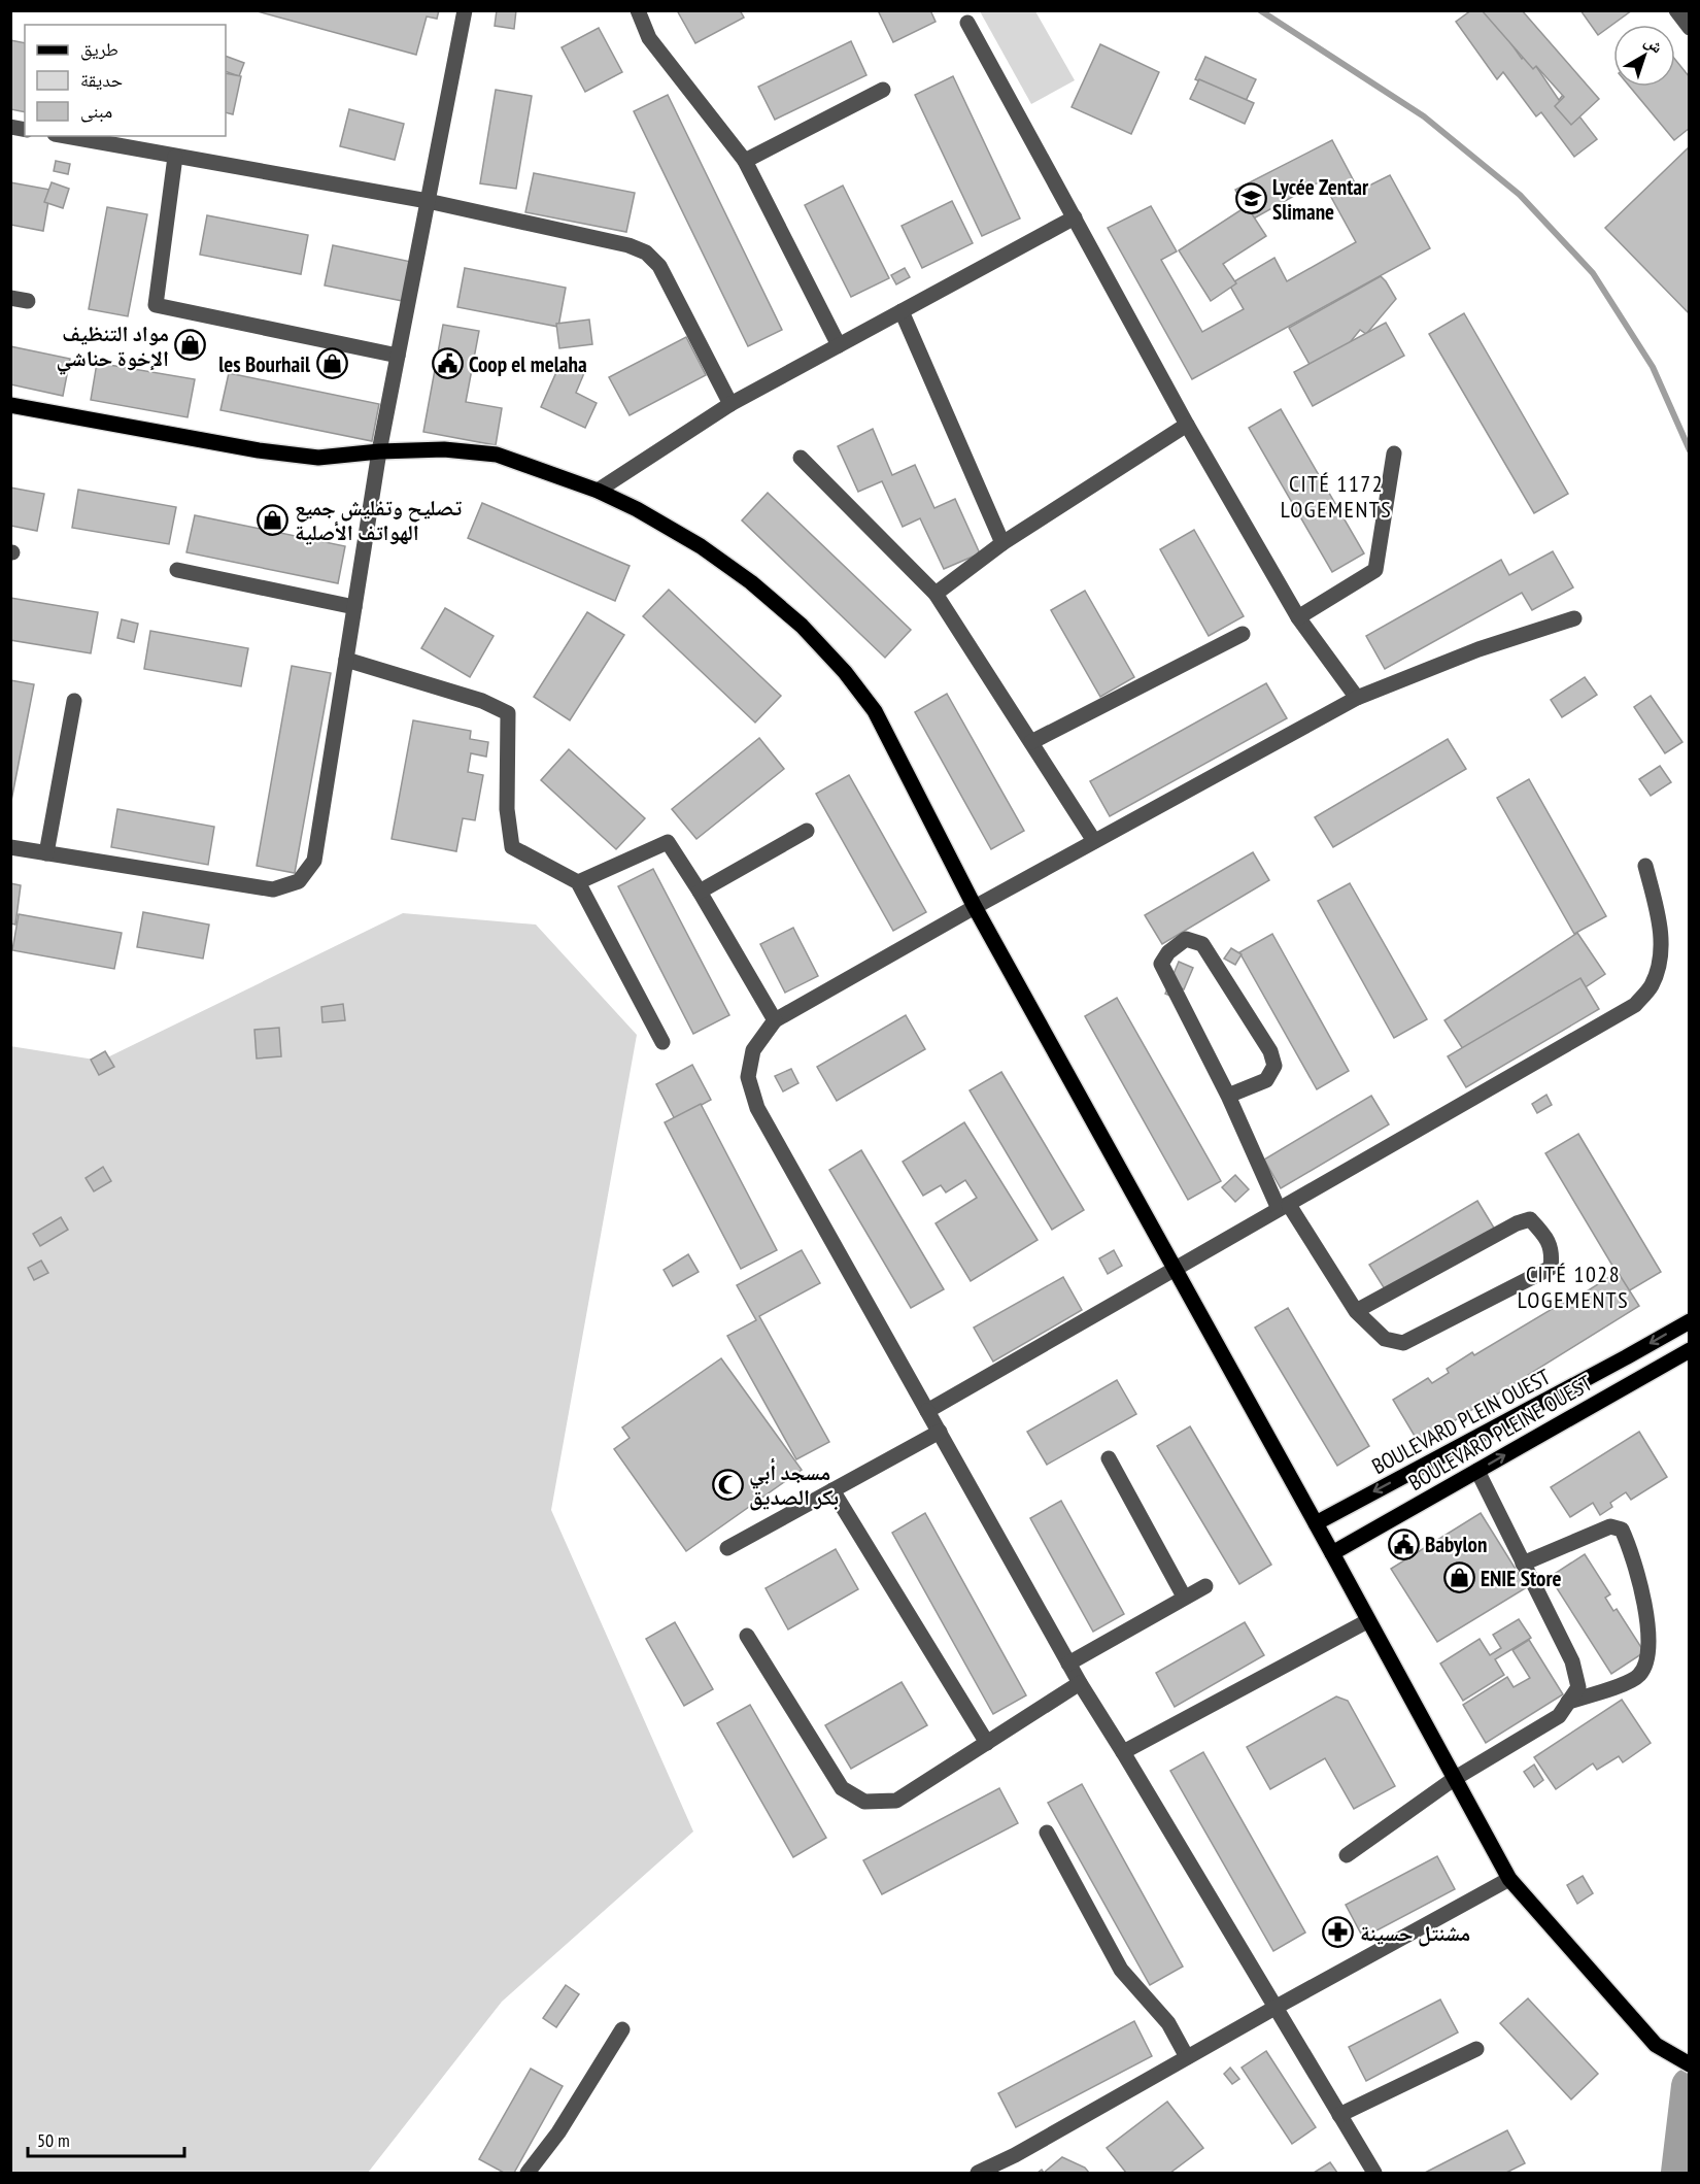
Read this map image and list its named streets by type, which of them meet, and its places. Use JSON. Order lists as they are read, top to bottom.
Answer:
{
  "streets": {
    "main road": ["BOULEVARD PLEIN OUEST", "BOULEVARD PLEINE OUEST"]
  },
  "one_way": ["BOULEVARD PLEIN OUEST", "BOULEVARD PLEINE OUEST"],
  "districts": ["CITÉ 1172 LOGEMENTS", "CITÉ 1028 LOGEMENTS"],
  "places": {
    "school or university": ["Lycée Zentar Slimane"],
    "shop": [
      "مواد التنظيف الإخوة حناشي",
      "les Bourhail",
      "تصليح وتفليش جميع الهواتف الأصلية",
      "ENIE Store"
    ],
    "public building": ["Coop el melaha", "Babylon"],
    "mosque": ["مسجد أبي بكر الصديق"],
    "pharmacy": ["مشنتل حسينة"]
  },
  "legend": ["طريق", "حديقة", "مبنى"],
  "scale_bar": "50 m",
  "north": "top right"
}
